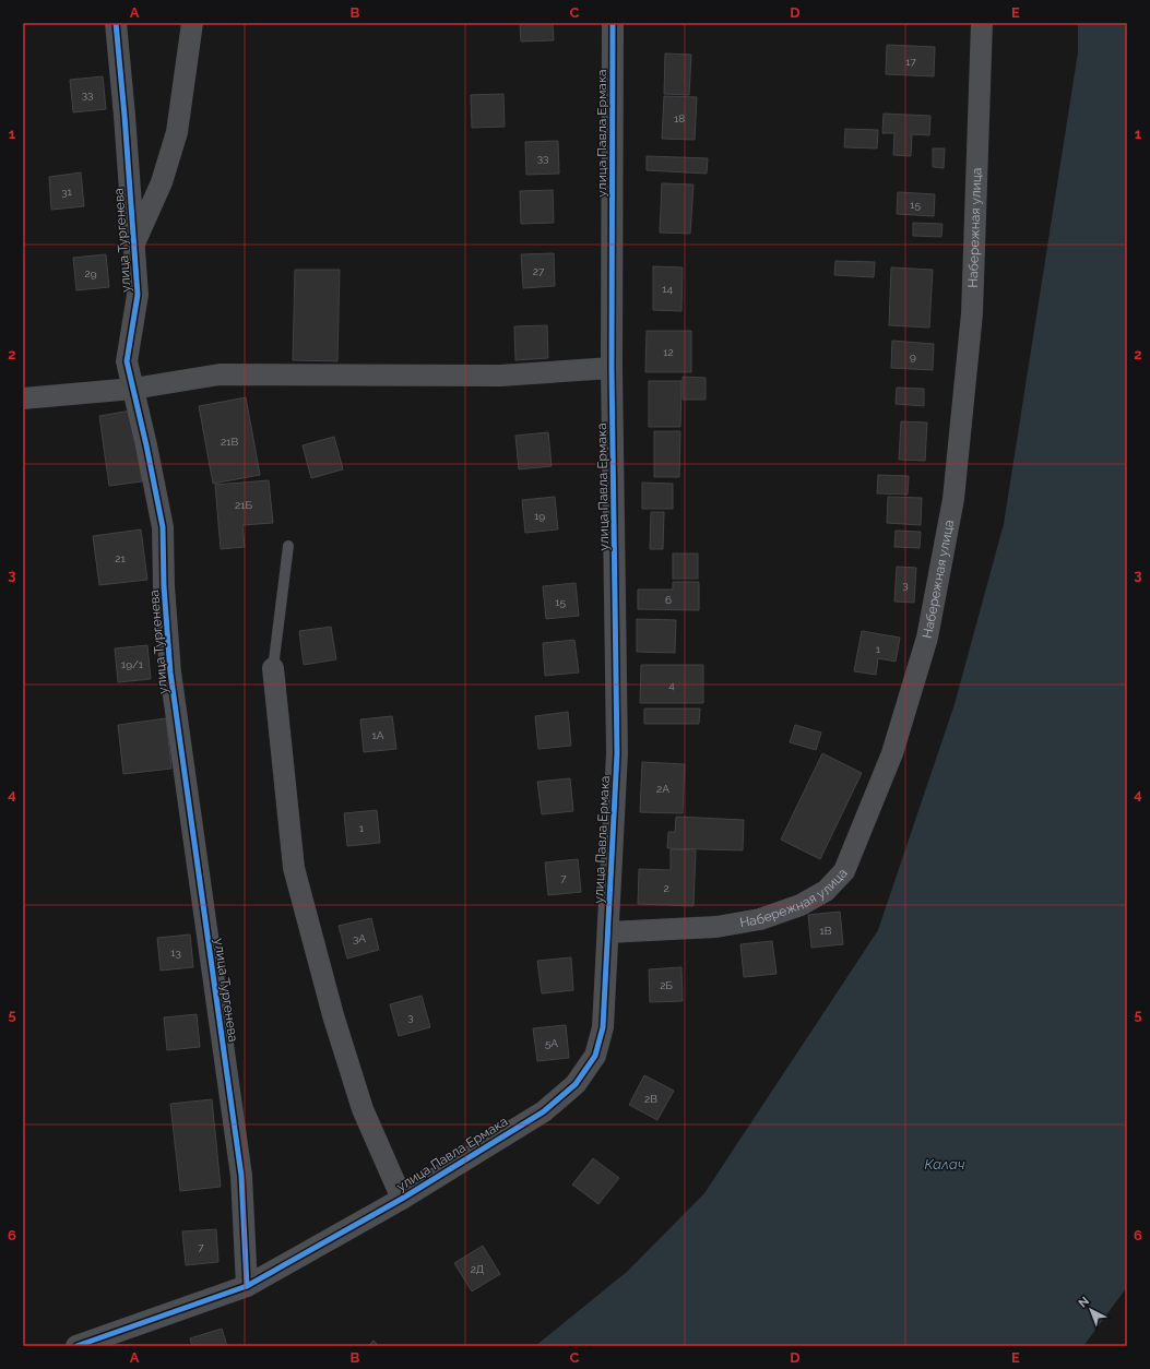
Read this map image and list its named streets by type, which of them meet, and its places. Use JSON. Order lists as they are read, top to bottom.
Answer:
{
  "streets": {
    "street": ["улица Павла Ермака", "Набережная улица", "улица Тургенева"]
  },
  "crossings": [
    ["улица Павла Ермака", "Набережная улица"],
    ["улица Павла Ермака", "улица Тургенева"]
  ],
  "water": ["Калач"],
  "house_numbers": [
    "17",
    "33",
    "18",
    "33",
    "31",
    "15",
    "27",
    "29",
    "14",
    "12",
    "9",
    "21В",
    "21Б",
    "19",
    "21",
    "3",
    "6",
    "15",
    "1",
    "19/1",
    "4",
    "1А",
    "2А",
    "1",
    "7",
    "2",
    "1В",
    "3А",
    "13",
    "2Б",
    "3",
    "5А",
    "2В",
    "7",
    "2Д"
  ],
  "north": "top left",
  "grid": {
    "columns": [
      "A",
      "B",
      "C",
      "D",
      "E"
    ],
    "rows": [
      "1",
      "2",
      "3",
      "4",
      "5",
      "6"
    ]
  }
}
